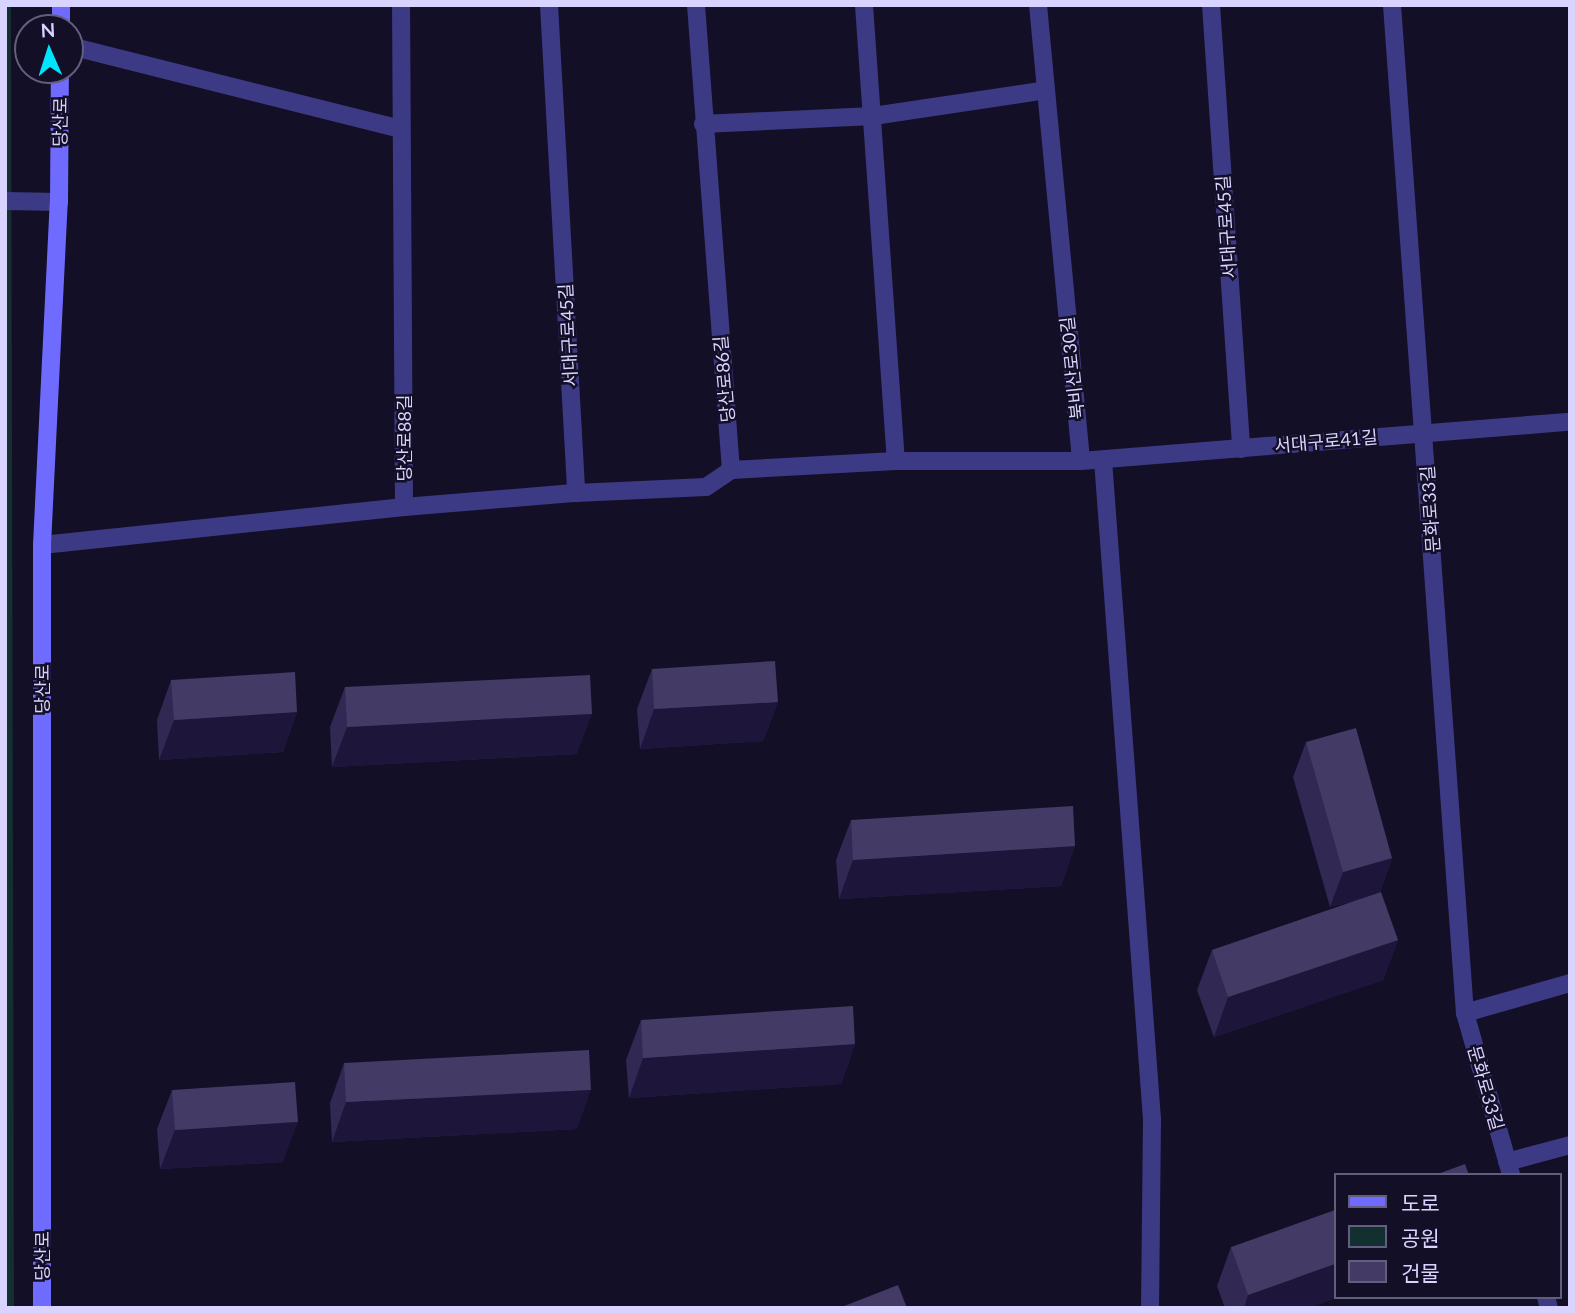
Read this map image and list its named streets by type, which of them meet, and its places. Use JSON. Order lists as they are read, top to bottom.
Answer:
{
  "streets": {
    "main road": ["당산로"],
    "street": [
      "서대구로45길",
      "북비산로30길",
      "당산로86길",
      "당산로88길",
      "서대구로41길",
      "문화로33길"
    ]
  },
  "crossings": [
    ["당산로", "당산로88길"],
    ["서대구로45길", "서대구로41길"],
    ["북비산로30길", "서대구로41길"],
    ["서대구로41길", "문화로33길"]
  ],
  "legend": ["도로", "공원", "건물"],
  "north": "top"
}
